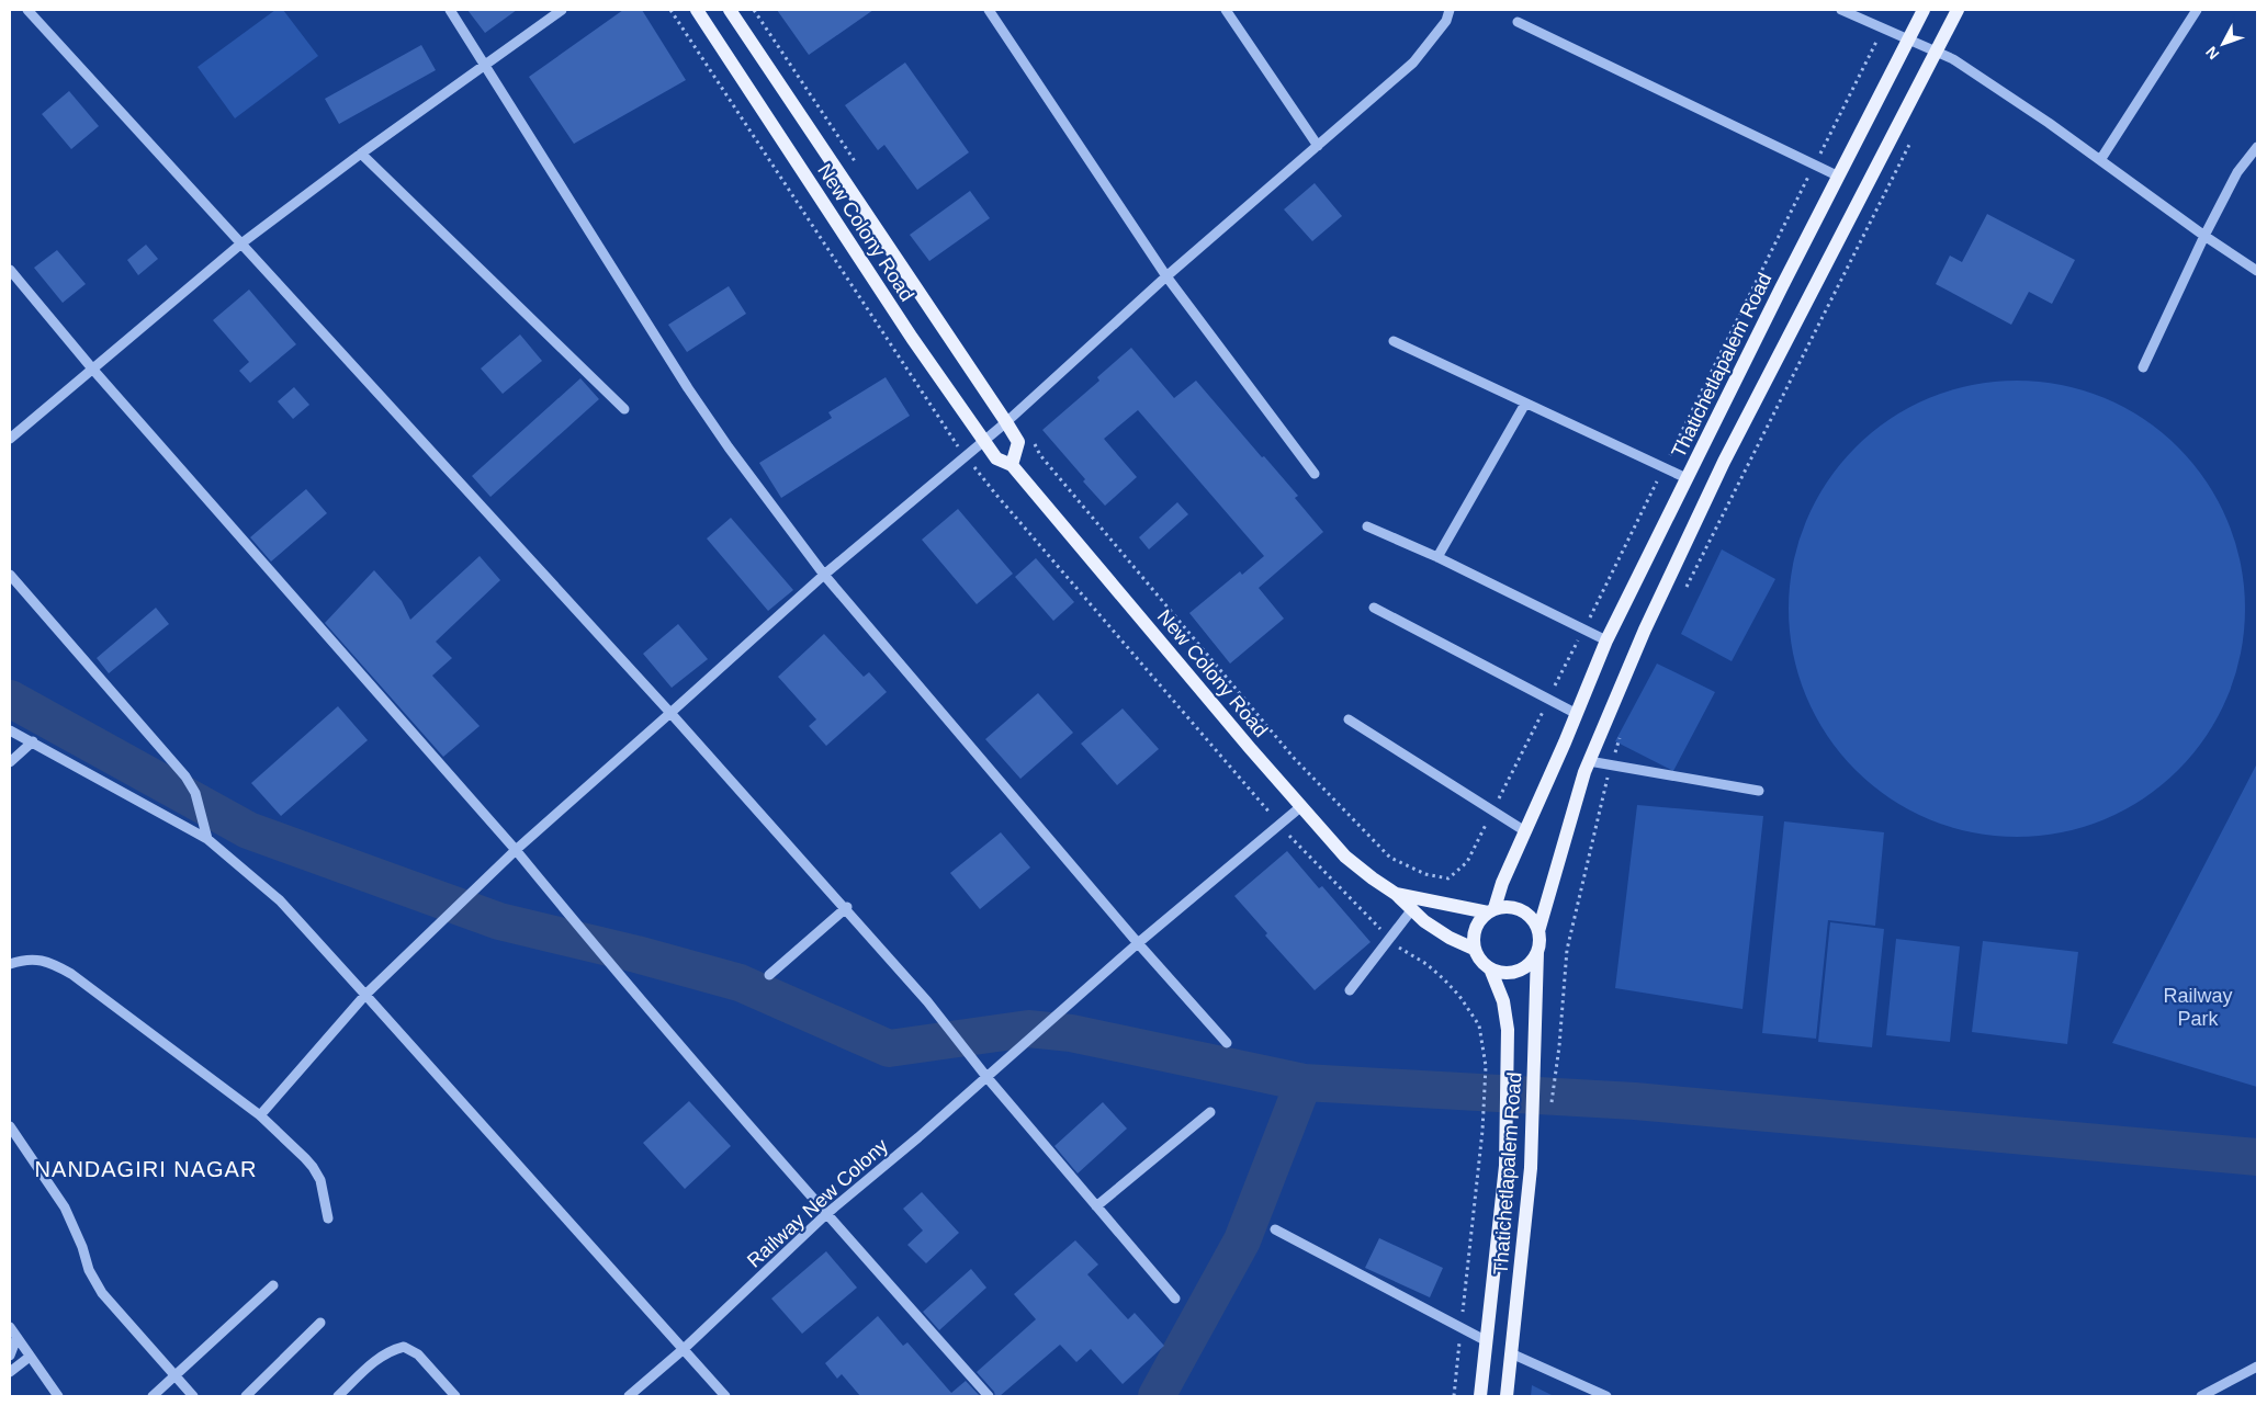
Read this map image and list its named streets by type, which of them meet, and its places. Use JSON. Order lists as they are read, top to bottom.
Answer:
{
  "streets": {
    "main road": ["New Colony Road", "Thatichetlapalem Road"],
    "street": ["Railway New Colony"]
  },
  "crossings": [
    ["New Colony Road", "Railway New Colony"]
  ],
  "districts": ["NANDAGIRI NAGAR"],
  "parks": ["Railway Park"],
  "north": "bottom left"
}
